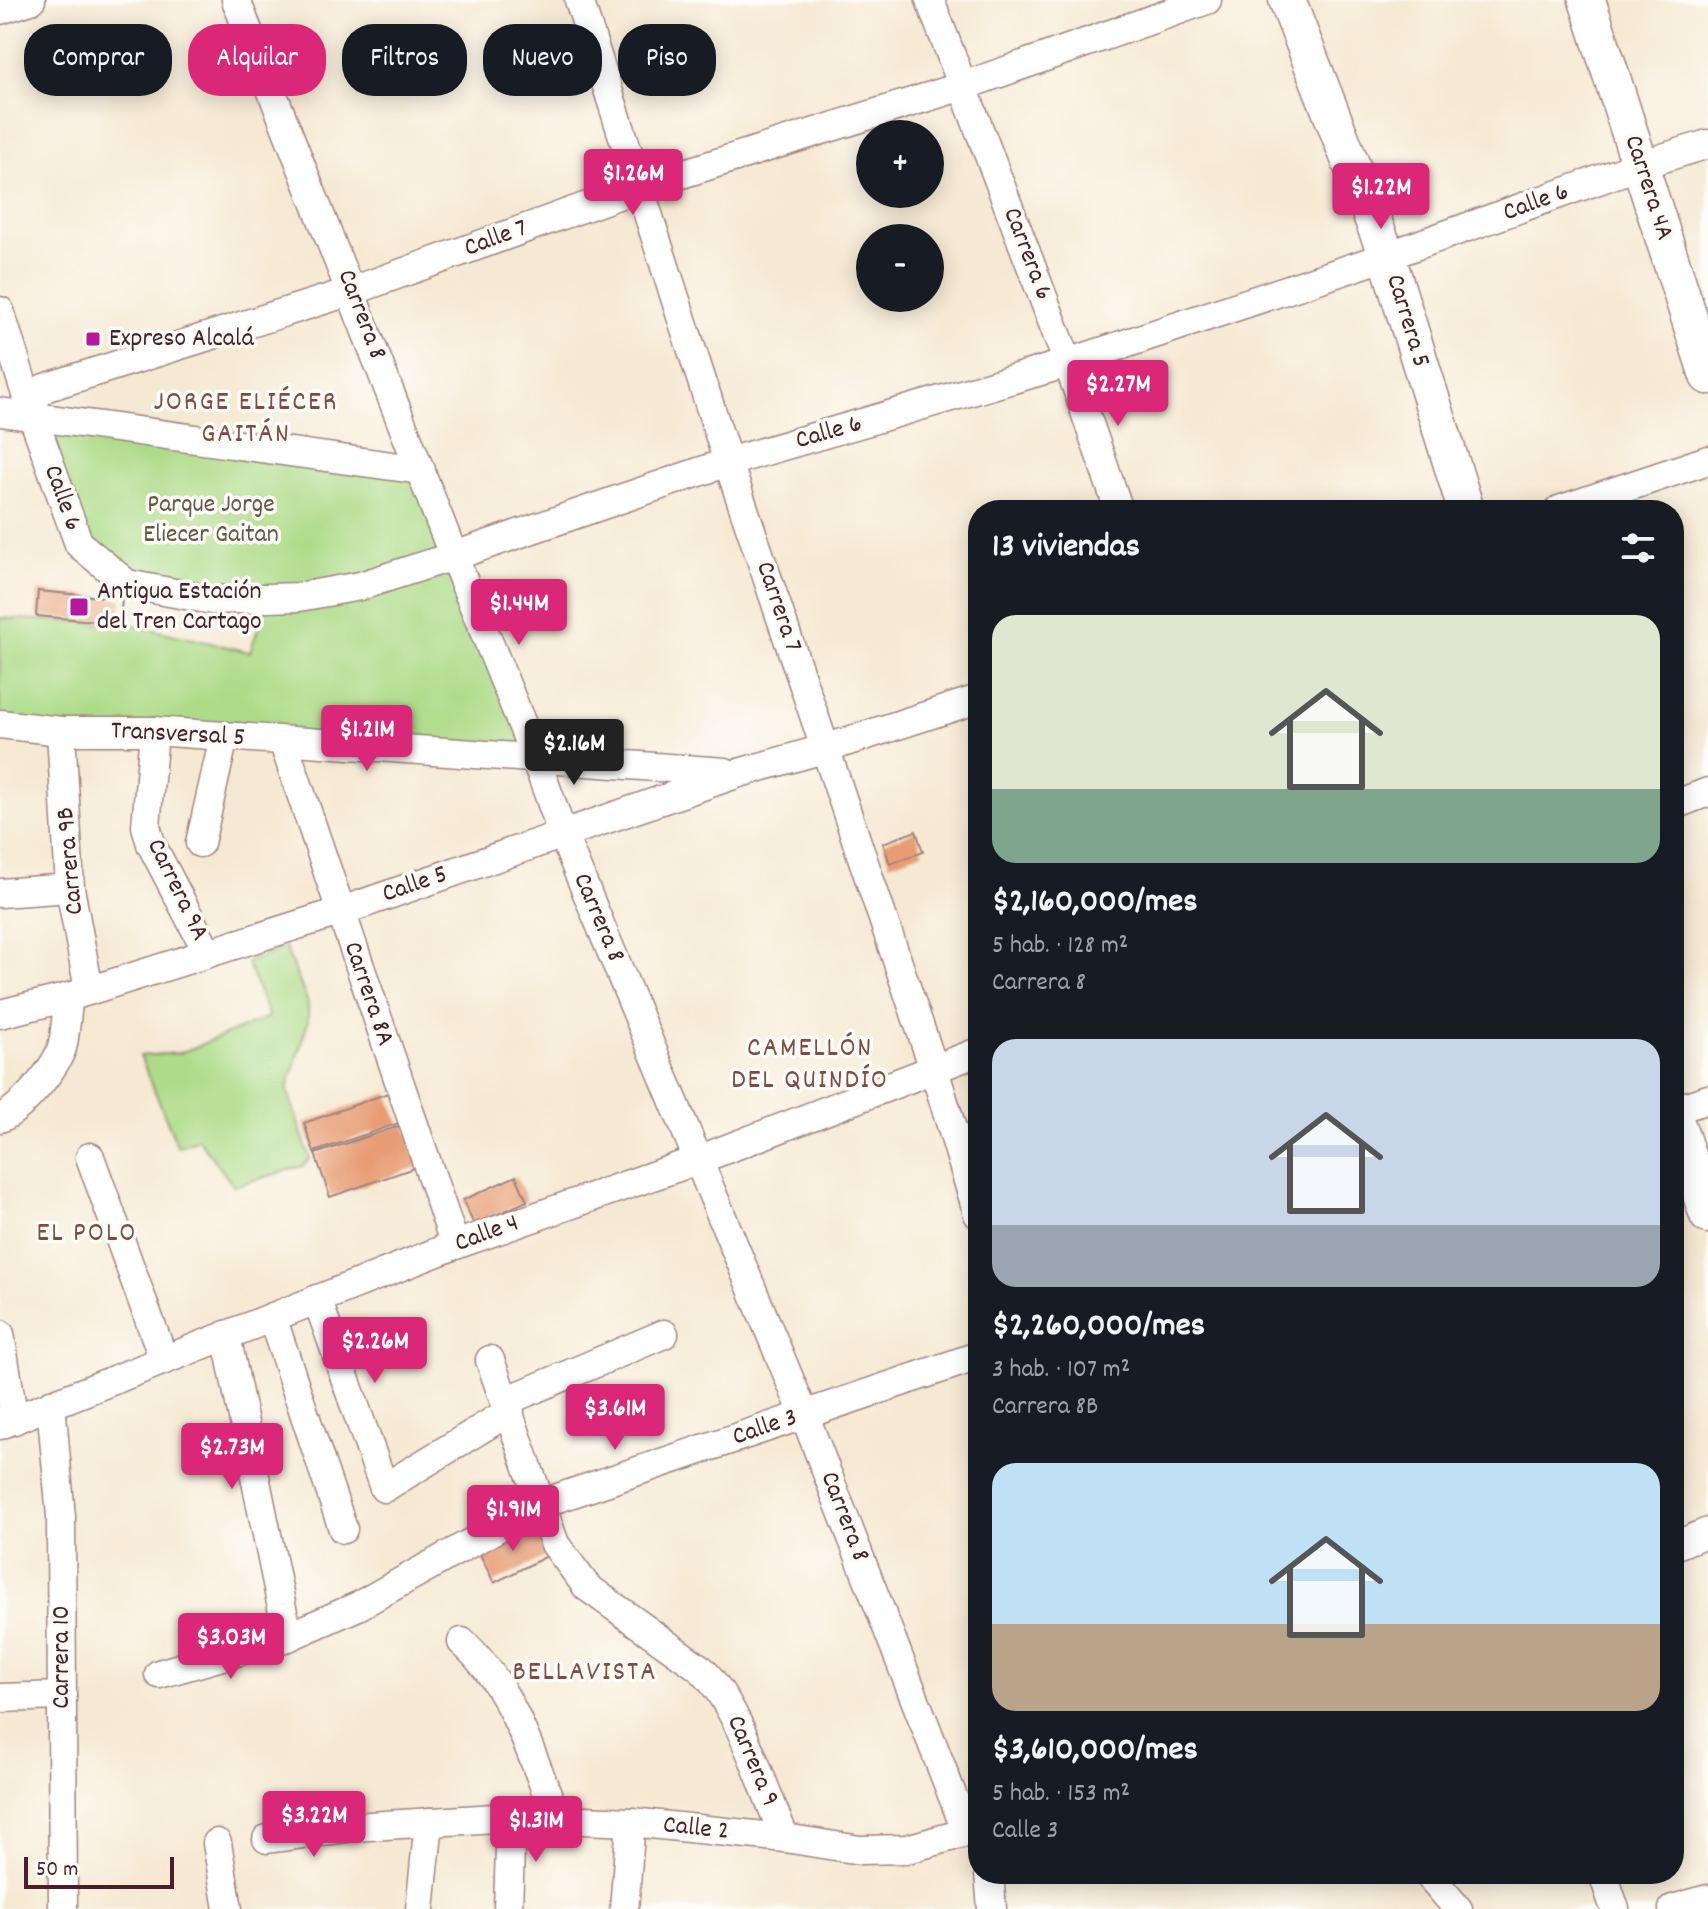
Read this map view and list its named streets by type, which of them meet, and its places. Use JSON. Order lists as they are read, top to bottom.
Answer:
{
  "streets": {
    "main road": ["Carrera 4A", "Carrera 5"],
    "street": [
      "Calle 6",
      "Calle 7",
      "Carrera 6",
      "Carrera 8",
      "Carrera 7",
      "Transversal 5",
      "Carrera 9B",
      "Calle 5",
      "Carrera 9A",
      "Carrera 8A",
      "Calle 4",
      "Calle 3",
      "Carrera 10",
      "Carrera 9",
      "Calle 2"
    ]
  },
  "crossings": [
    ["Carrera 4A", "Calle 6"],
    ["Calle 6", "Calle 7"],
    ["Calle 6", "Carrera 6"],
    ["Calle 6", "Carrera 8"],
    ["Calle 6", "Carrera 5"],
    ["Calle 6", "Carrera 7"],
    ["Calle 7", "Carrera 6"],
    ["Calle 7", "Carrera 8"],
    ["Calle 7", "Carrera 7"],
    ["Carrera 8", "Transversal 5"],
    ["Carrera 8", "Calle 5"],
    ["Carrera 8", "Calle 4"],
    ["Carrera 8", "Calle 3"],
    ["Carrera 7", "Calle 5"],
    ["Carrera 7", "Calle 4"],
    ["Transversal 5", "Carrera 9B"],
    ["Transversal 5", "Calle 5"],
    ["Transversal 5", "Carrera 9A"],
    ["Transversal 5", "Carrera 8A"],
    ["Carrera 9B", "Calle 5"],
    ["Calle 5", "Carrera 9A"],
    ["Calle 5", "Carrera 8A"],
    ["Carrera 8A", "Calle 4"],
    ["Calle 4", "Carrera 10"],
    ["Calle 3", "Carrera 9"],
    ["Carrera 9", "Calle 2"]
  ],
  "districts": [
    "JORGE ELIÉCER GAITÁN",
    "CAMELLÓN DEL QUINDÍO",
    "EL POLO",
    "BELLAVISTA"
  ],
  "parks": ["Parque Jorge Eliecer Gaitan"],
  "places": {
    "transit": ["Expreso Alcalá", "Antigua Estación del Tren Cartago"]
  },
  "scale_bar": "50 m",
  "page": {
    "chip": [
      "Comprar",
      "Alquilar",
      "Filtros",
      "Nuevo",
      "Piso"
    ],
    "map_buttons": ["+", "−"],
    "price": [
      "$1.26M",
      "$1.22M",
      "$2.27M",
      "$1.44M",
      "$1.21M",
      "$2.16M",
      "$2.26M",
      "$3.61M",
      "$2.73M",
      "$1.91M",
      "$3.03M",
      "$3.22M",
      "$1.31M"
    ],
    "heading": "13 viviendas",
    "list": [
      {
        "name": "$2,160,000/mes",
        "note": "5 hab. · 128 m² · Carrera 8"
      },
      {
        "name": "$2,260,000/mes",
        "note": "3 hab. · 107 m² · Carrera 8B"
      },
      {
        "name": "$3,610,000/mes",
        "note": "5 hab. · 153 m² · Calle 3"
      }
    ],
    "scale": "50 m"
  }
}
